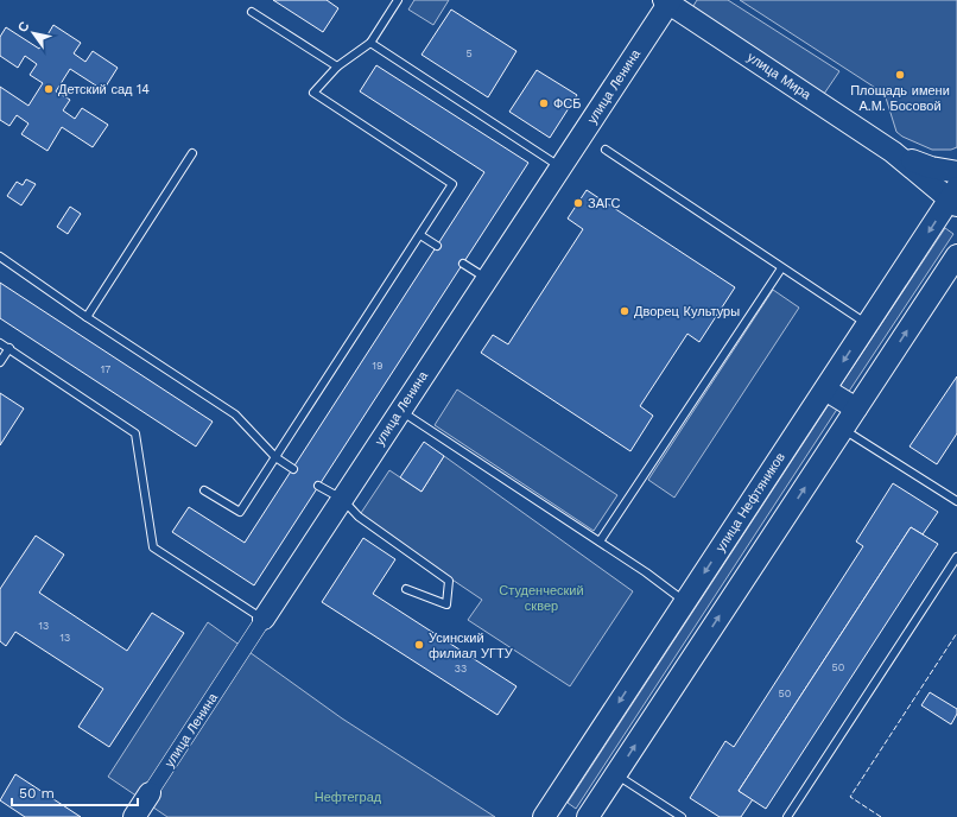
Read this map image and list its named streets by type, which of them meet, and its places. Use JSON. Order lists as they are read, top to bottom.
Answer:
{
  "streets": {
    "main road": ["улица Мира", "улица Ленина", "улица Нефтяников"]
  },
  "crossings": [
    ["улица Мира", "улица Ленина"],
    ["улица Мира", "улица Нефтяников"]
  ],
  "parks": ["Студенческий сквер", "Нефтеград"],
  "places": [
    "Площадь имени А.М. Босовой",
    "Детский сад 14",
    "ФСБ",
    "ЗАГС",
    "Дворец Культуры",
    "Усинский филиал УГТУ"
  ],
  "house_numbers": [
    "5",
    "19",
    "17",
    "13",
    "13",
    "50",
    "33",
    "50"
  ],
  "scale_bar": "50 m",
  "north": "top left"
}
